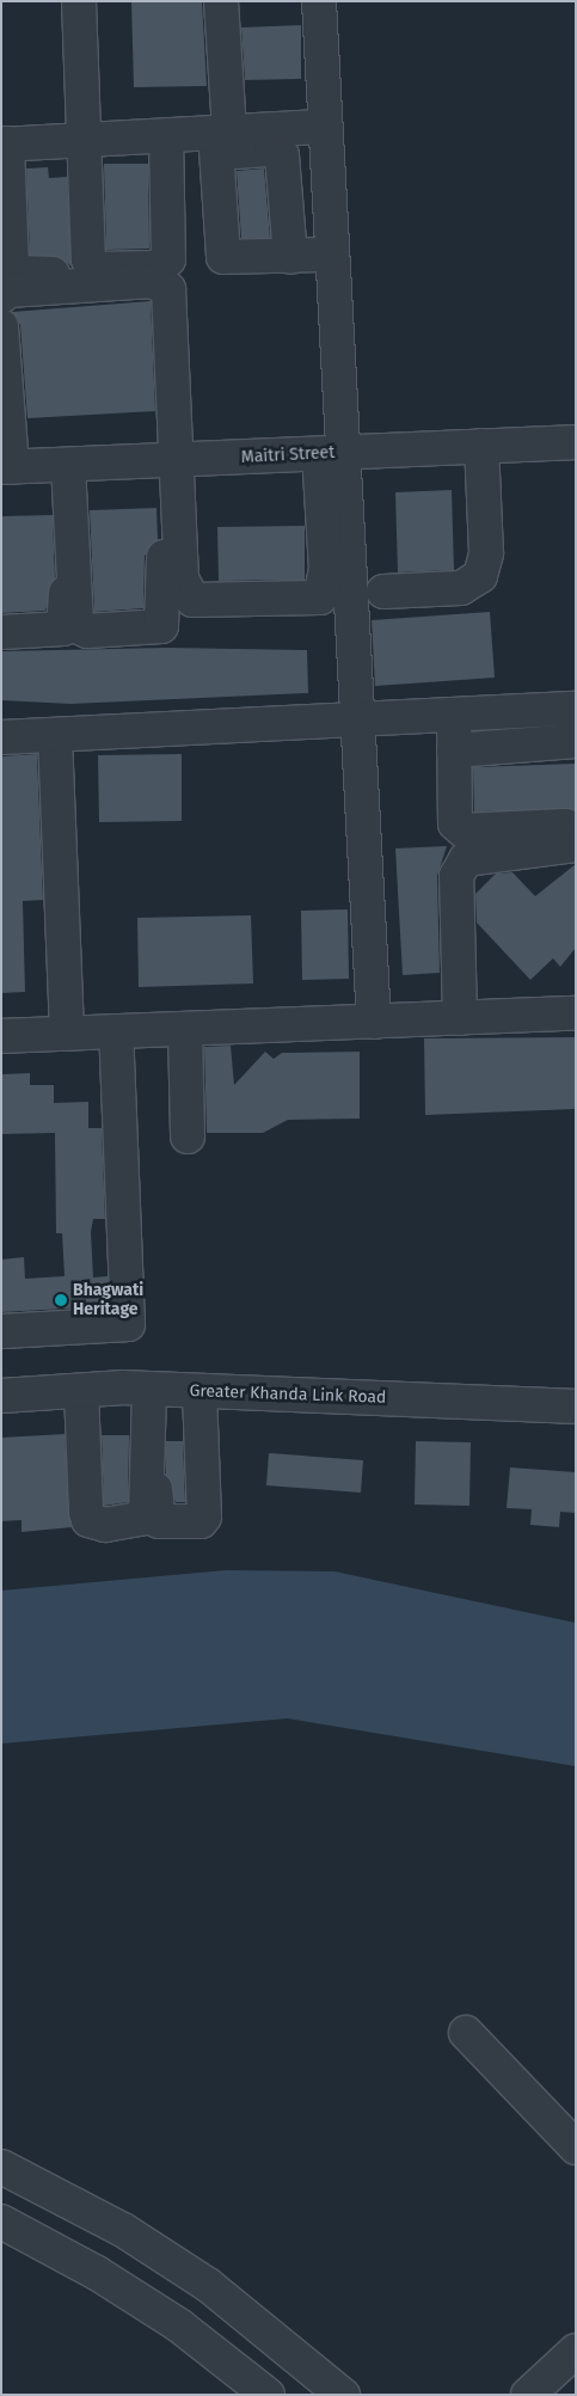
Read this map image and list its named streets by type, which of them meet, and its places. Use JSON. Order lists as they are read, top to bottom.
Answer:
{
  "streets": {
    "street": ["Maitri Street", "Greater Khanda Link Road"]
  },
  "places": ["Bhagwati Heritage"]
}
